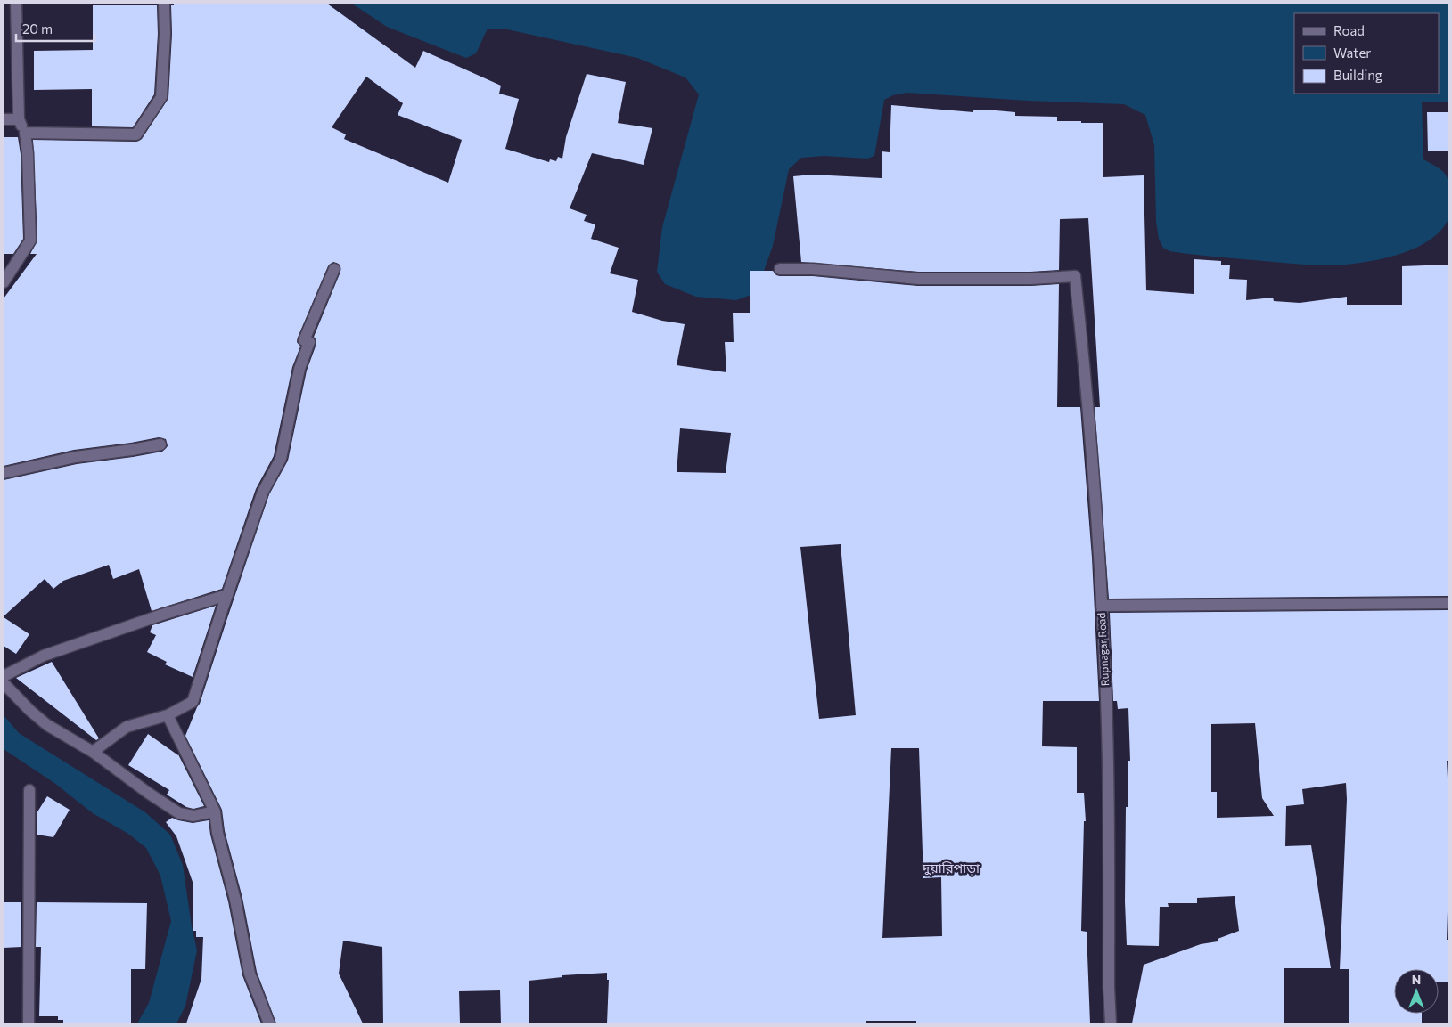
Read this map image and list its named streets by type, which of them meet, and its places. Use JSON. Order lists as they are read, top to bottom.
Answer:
{
  "streets": {
    "street": ["Rupnagar Road"]
  },
  "districts": ["দুয়ারিপাড়া"],
  "legend": ["Road", "Water", "Building"],
  "scale_bar": "20 m",
  "north": "top"
}
